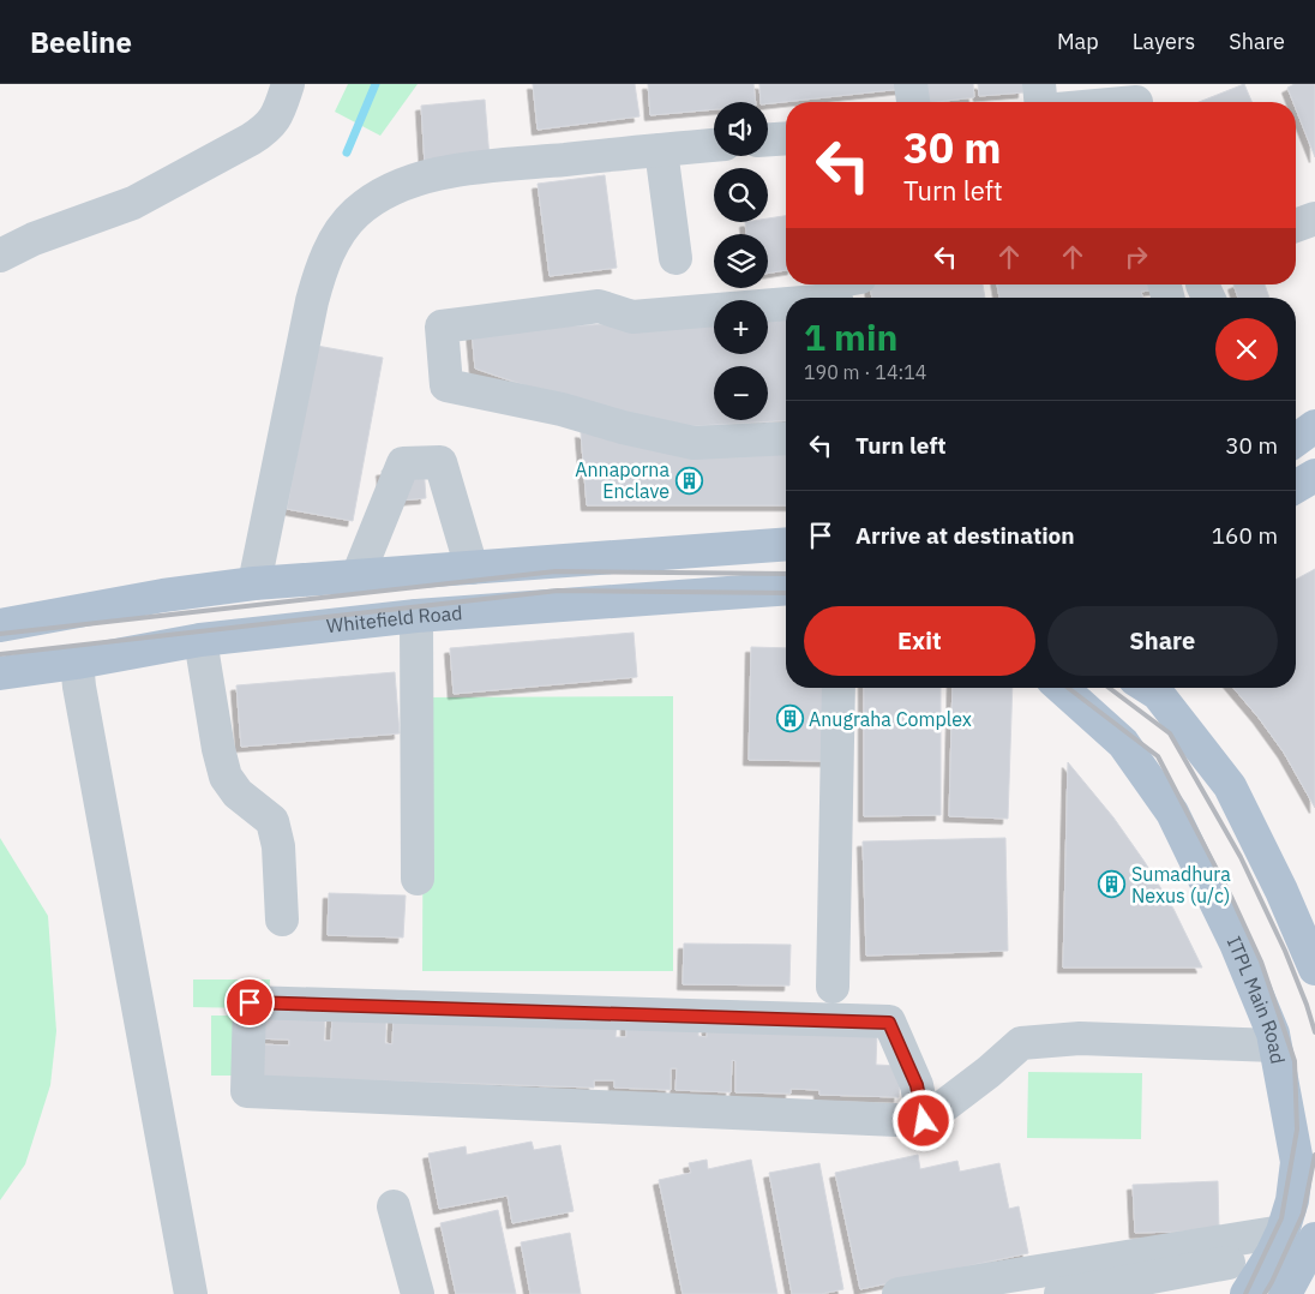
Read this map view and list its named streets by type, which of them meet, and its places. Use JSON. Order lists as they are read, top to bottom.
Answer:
{
  "streets": {
    "main road": ["Whitefield Road", "ITPL Main Road"]
  },
  "places": {
    "building": ["Annaporna Enclave", "Anugraha Complex", "Sumadhura Nexus (u/c)"]
  },
  "page": {
    "header": "Beeline",
    "nav": ["Map", "Layers", "Share"],
    "map_buttons": ["+", "−"],
    "turn": ["30 m", "Turn left"],
    "heading": ["1 min", "190 m · 14:14"],
    "list": [
      {
        "name": "Turn left",
        "value": "30 m"
      },
      {
        "name": "Arrive at destination",
        "value": "160 m"
      }
    ],
    "buttons": ["Exit", "Share"]
  }
}
